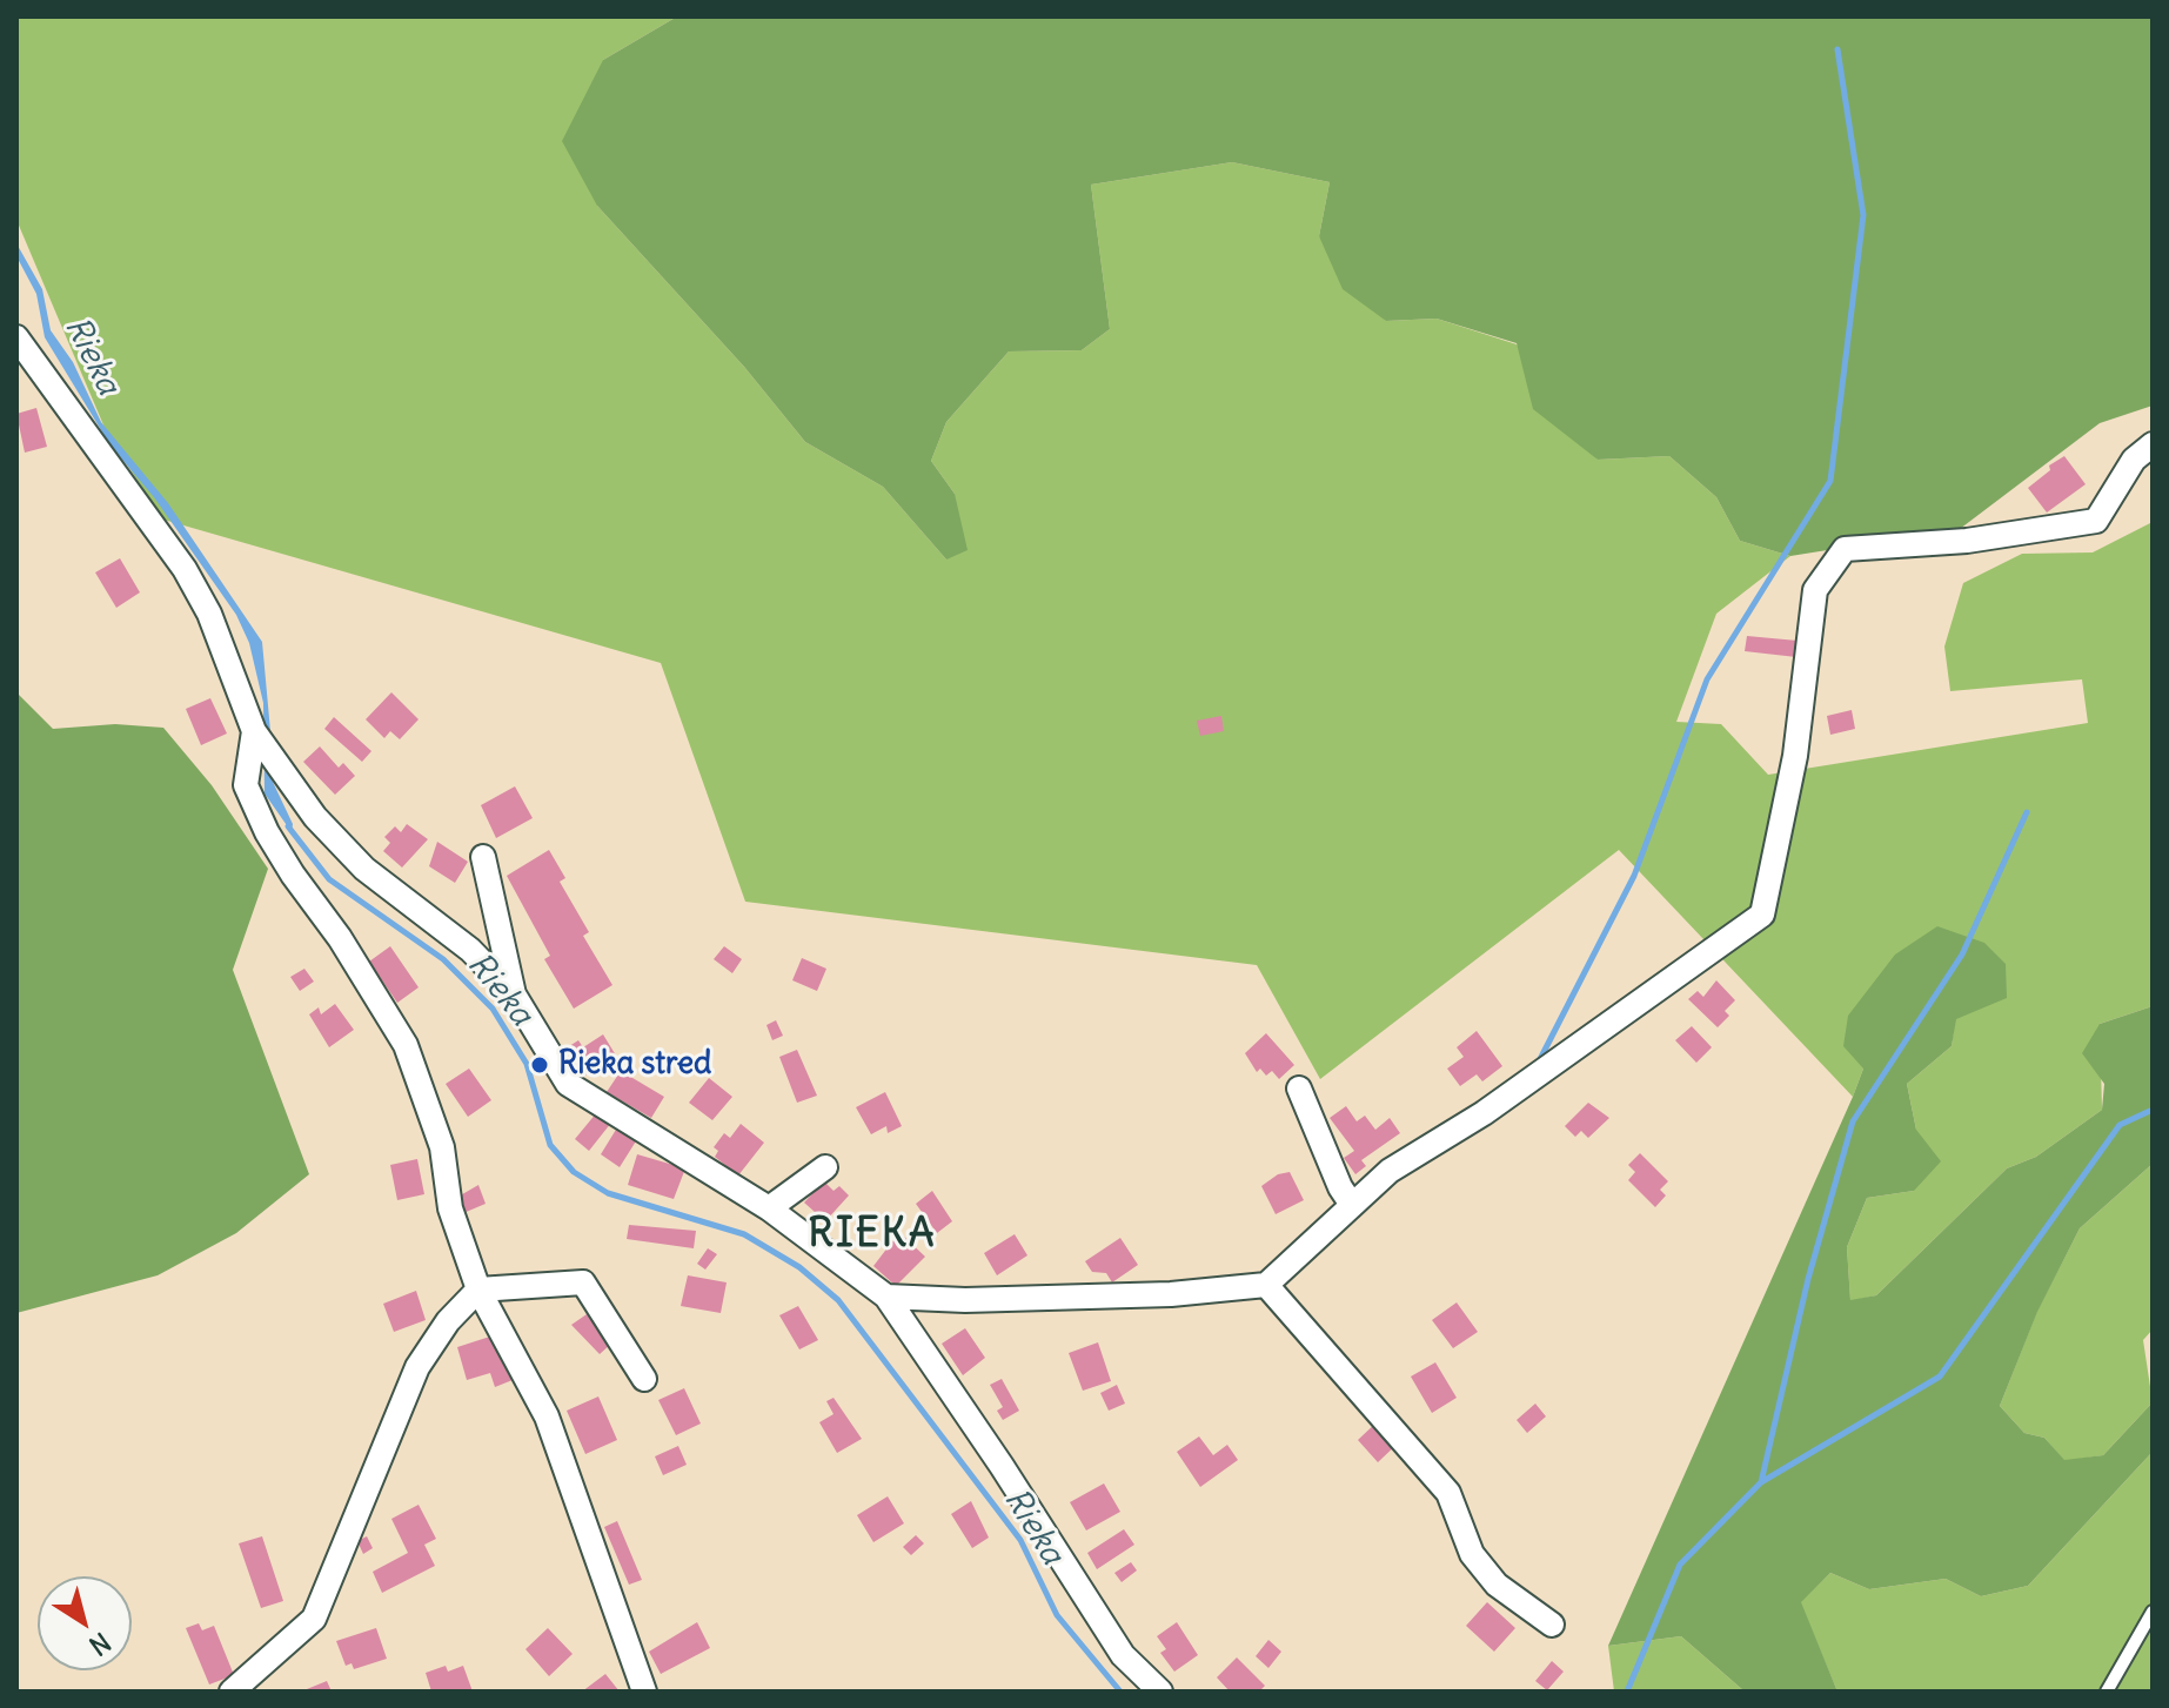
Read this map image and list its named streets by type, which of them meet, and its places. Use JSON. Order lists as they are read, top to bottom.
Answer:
{
  "districts": ["RIEKA"],
  "water": ["Rieka"],
  "places": ["Rieka stred"],
  "north": "bottom right"
}
